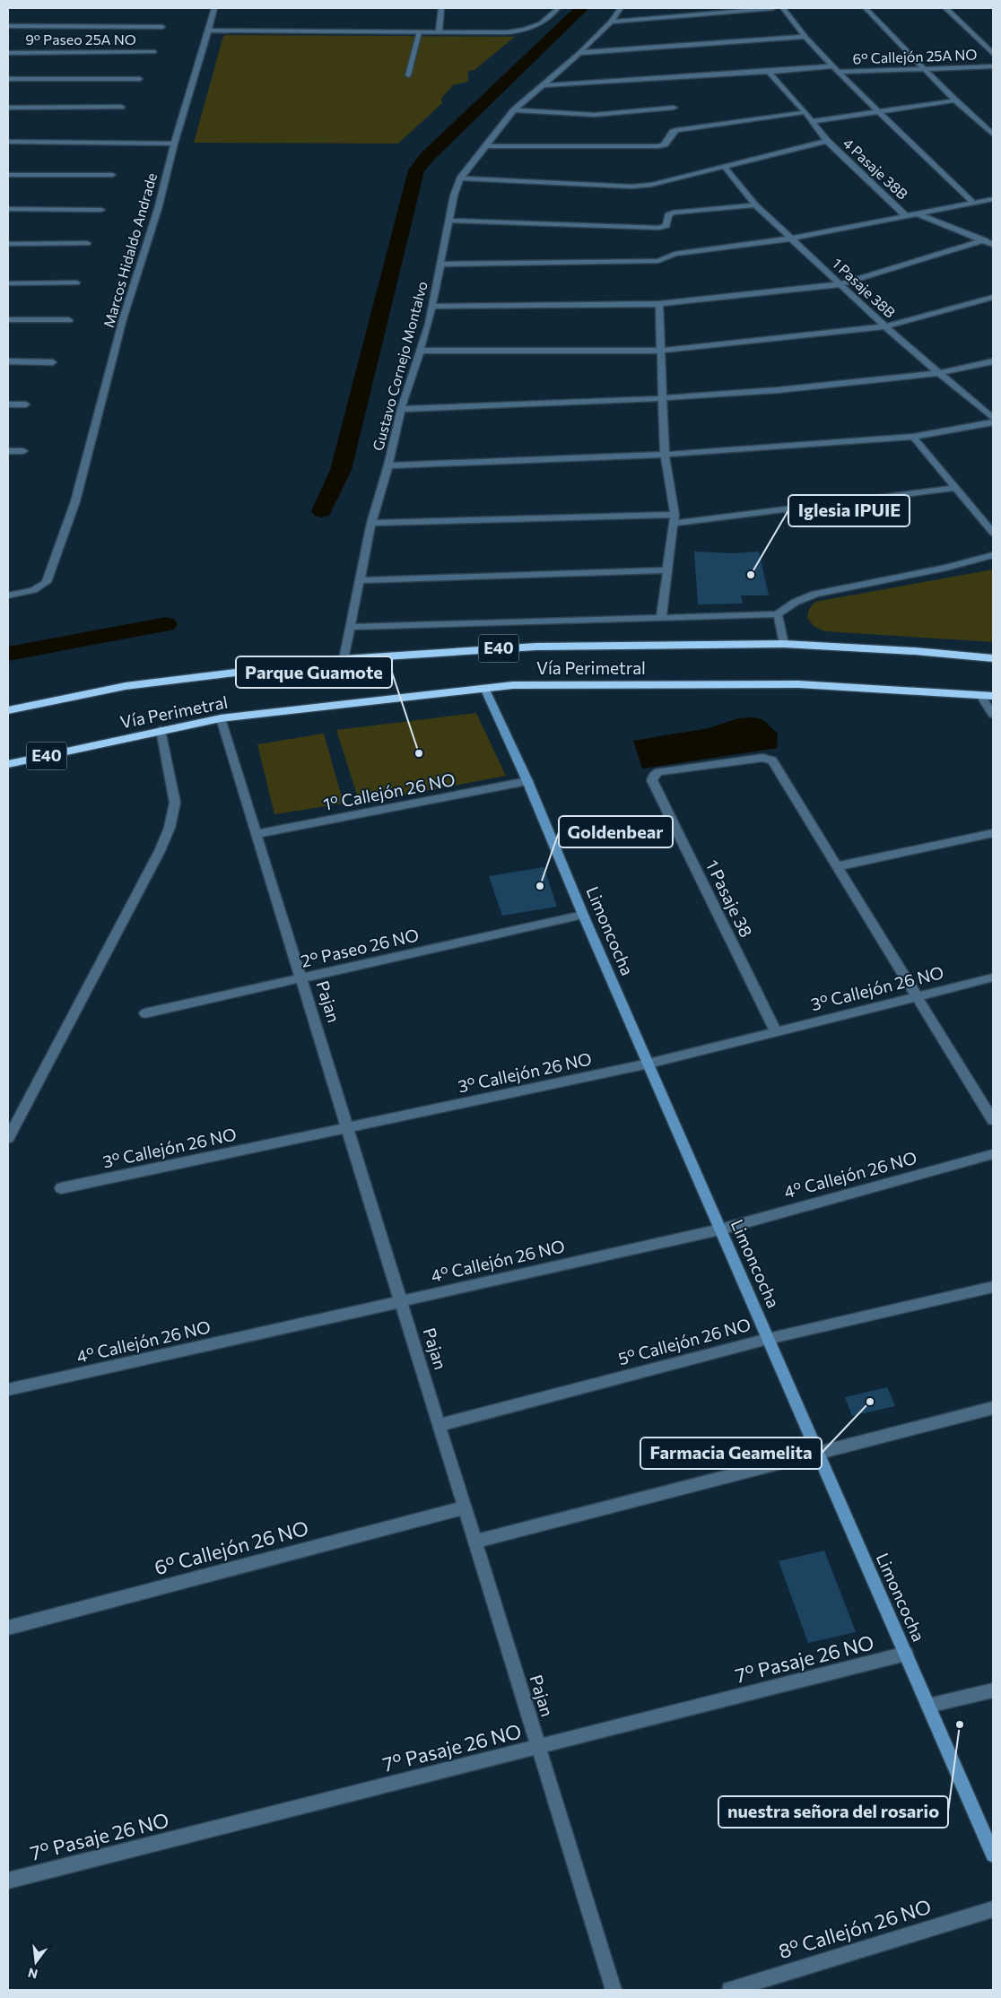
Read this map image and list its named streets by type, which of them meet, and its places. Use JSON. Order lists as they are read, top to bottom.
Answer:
{
  "streets": {
    "highway": ["E40", "Vía Perimetral"],
    "street": [
      "9º Paseo 25A NO",
      "6° Callejón 25A NO",
      "4 Pasaje 38B",
      "Marcos Hidaldo Andrade",
      "1 Pasaje 38B",
      "Gustavo Cornejo Montalvo",
      "1º Callejón 26 NO",
      "1 Pasaje 38",
      "Limoncocha",
      "2° Paseo 26 NO",
      "3º Callejón 26 NO",
      "Pajan",
      "4º Callejón 26 NO",
      "5º Callejón 26 NO",
      "6º Callejón 26 NO",
      "7º Pasaje 26 NO",
      "8º Callejón 26 NO"
    ]
  },
  "crossings": [
    ["6° Callejón 25A NO", "4 Pasaje 38B"],
    ["6° Callejón 25A NO", "Gustavo Cornejo Montalvo"],
    ["Gustavo Cornejo Montalvo", "Vía Perimetral"],
    ["Vía Perimetral", "Limoncocha"],
    ["Vía Perimetral", "Pajan"],
    ["1º Callejón 26 NO", "Limoncocha"],
    ["1º Callejón 26 NO", "Pajan"],
    ["1 Pasaje 38", "3º Callejón 26 NO"],
    ["Limoncocha", "2° Paseo 26 NO"],
    ["Limoncocha", "3º Callejón 26 NO"],
    ["Limoncocha", "4º Callejón 26 NO"],
    ["Limoncocha", "5º Callejón 26 NO"],
    ["Limoncocha", "7º Pasaje 26 NO"],
    ["2° Paseo 26 NO", "Pajan"],
    ["3º Callejón 26 NO", "Pajan"],
    ["Pajan", "4º Callejón 26 NO"],
    ["Pajan", "5º Callejón 26 NO"],
    ["Pajan", "6º Callejón 26 NO"],
    ["Pajan", "7º Pasaje 26 NO"]
  ],
  "places": [
    "Iglesia IPUIE",
    "Parque Guamote",
    "Goldenbear",
    "Farmacia Geamelita",
    "nuestra señora del rosario"
  ],
  "north": "bottom"
}
